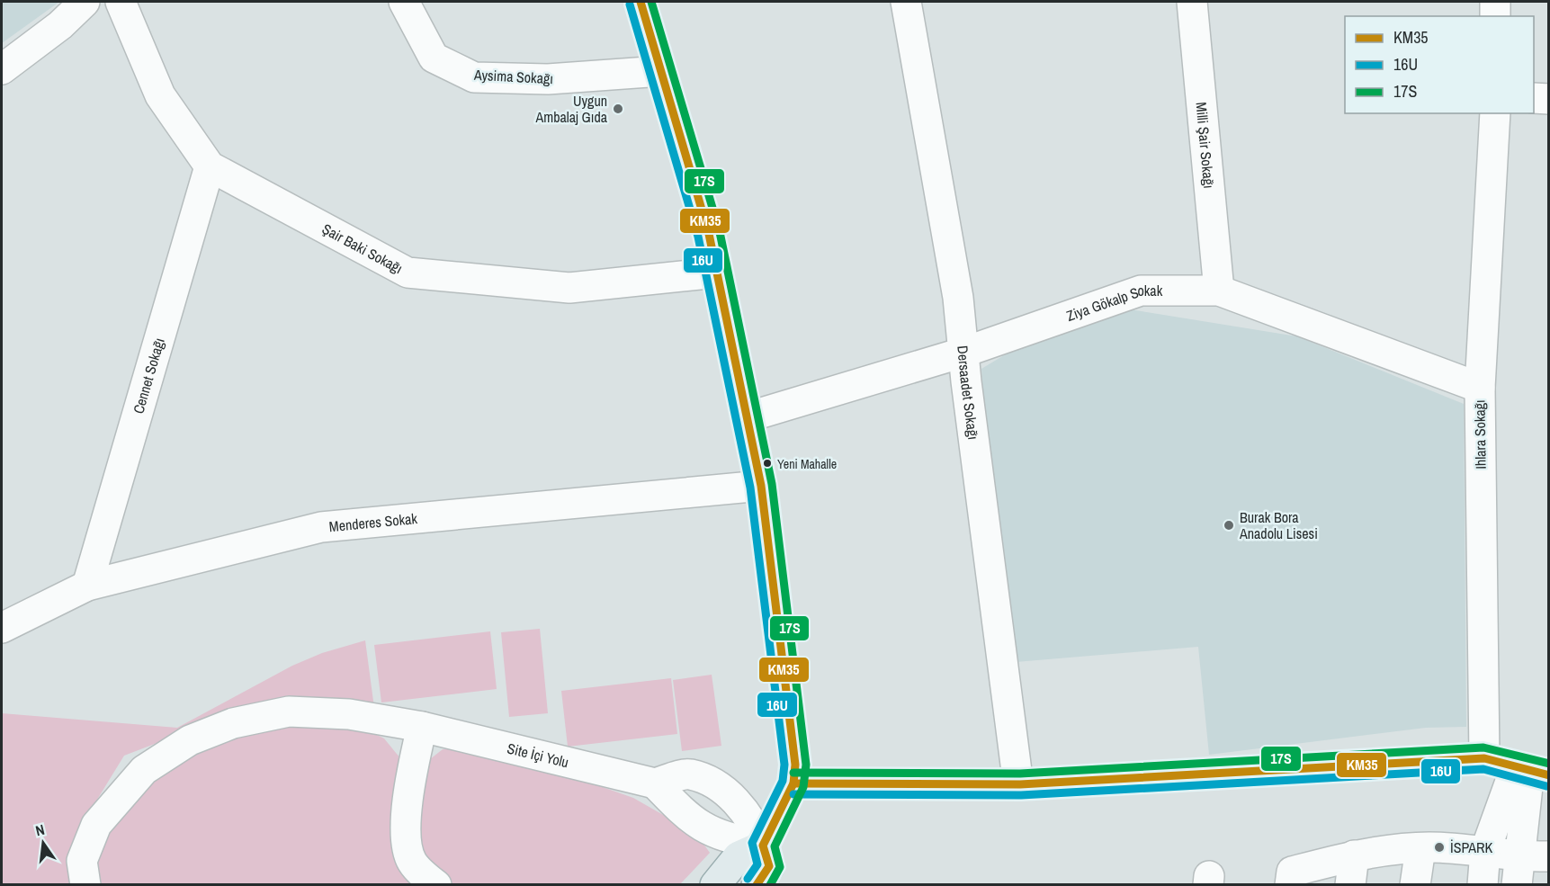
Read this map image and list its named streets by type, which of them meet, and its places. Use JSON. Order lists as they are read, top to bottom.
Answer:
{
  "streets": {
    "street": [
      "Aysima Sokağı",
      "Milli Şair Sokağı",
      "Şair Baki Sokağı",
      "Ziya Gökalp Sokak",
      "Cennet Sokağı",
      "Dersaadet Sokağı",
      "Ihlara Sokağı",
      "Menderes Sokak",
      "Site İçi Yolu"
    ]
  },
  "crossings": [
    ["Milli Şair Sokağı", "Ziya Gökalp Sokak"],
    ["Şair Baki Sokağı", "Cennet Sokağı"],
    ["Ziya Gökalp Sokak", "Dersaadet Sokağı"],
    ["Ziya Gökalp Sokak", "Ihlara Sokağı"],
    ["Cennet Sokağı", "Menderes Sokak"]
  ],
  "places": [
    "Uygun Ambalaj Gıda",
    "Yeni Mahalle",
    "Burak Bora Anadolu Lisesi",
    "İSPARK"
  ],
  "lines": ["transit line KM35", "transit line 17S", "transit line 16U"],
  "legend": ["KM35", "16U", "17S"],
  "north": "top"
}
